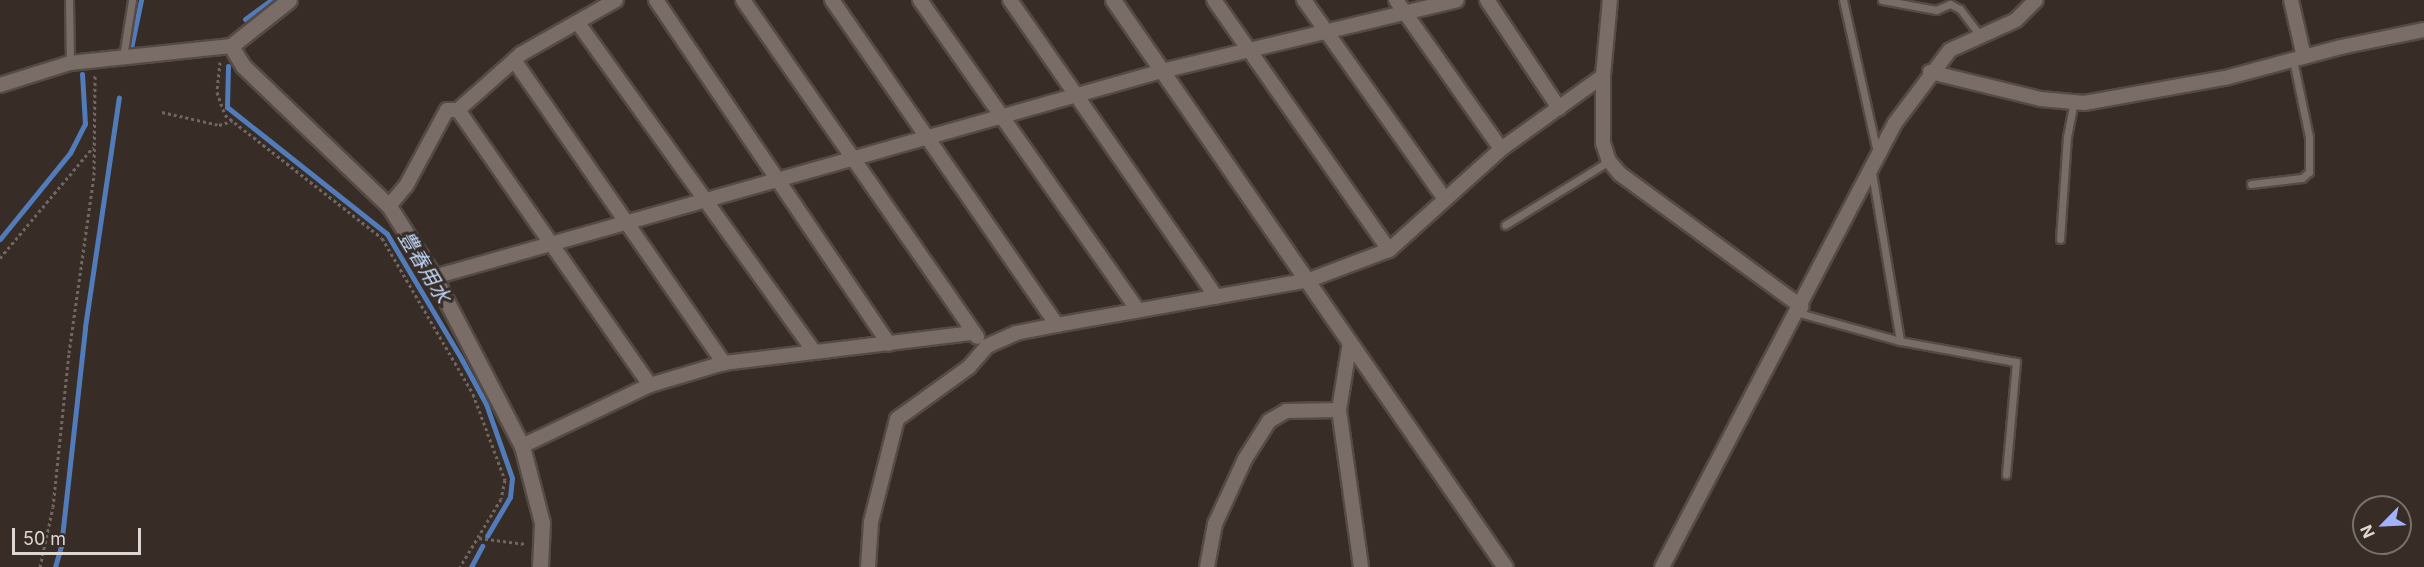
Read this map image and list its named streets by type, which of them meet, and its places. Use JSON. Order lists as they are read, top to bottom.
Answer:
{
  "water": ["豊春用水"],
  "scale_bar": "50 m",
  "north": "bottom left"
}
